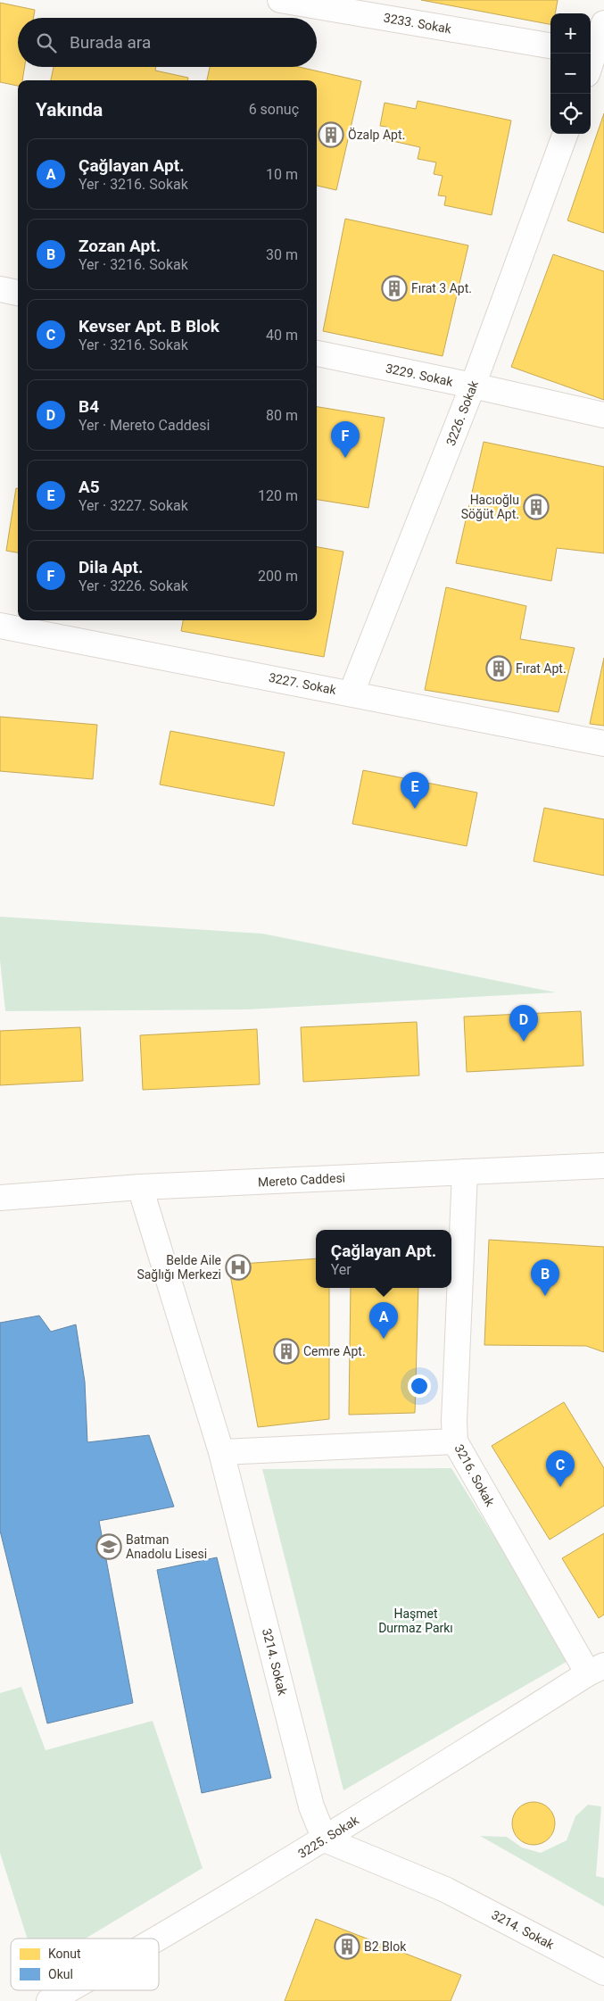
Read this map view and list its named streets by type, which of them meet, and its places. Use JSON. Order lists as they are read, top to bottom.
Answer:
{
  "streets": {
    "street": [
      "3233. Sokak",
      "3229. Sokak",
      "3226. Sokak",
      "3227. Sokak",
      "Mereto Caddesi",
      "3216. Sokak",
      "3214. Sokak",
      "3225. Sokak"
    ]
  },
  "crossings": [
    ["3229. Sokak", "3226. Sokak"],
    ["3226. Sokak", "3227. Sokak"],
    ["Mereto Caddesi", "3216. Sokak"],
    ["Mereto Caddesi", "3214. Sokak"],
    ["3216. Sokak", "3225. Sokak"],
    ["3214. Sokak", "3225. Sokak"]
  ],
  "parks": ["Haşmet Durmaz Parkı"],
  "places": {
    "building": [
      "Özalp Apt.",
      "Fırat 3 Apt.",
      "Hacıoğlu Söğüt Apt.",
      "Fırat Apt.",
      "Cemre Apt.",
      "B2 Blok"
    ],
    "hospital": ["Belde Aile Sağlığı Merkezi"],
    "school or university": ["Batman Anadolu Lisesi"]
  },
  "legend": ["Konut", "Okul"],
  "page": {
    "map_buttons": ["+", "−"],
    "search": "Burada ara",
    "heading": ["Yakında", "6 sonuç"],
    "list": [
      {
        "mark": "A",
        "name": "Çağlayan Apt.",
        "note": "Yer · 3216. Sokak",
        "value": "10 m"
      },
      {
        "mark": "B",
        "name": "Zozan Apt.",
        "note": "Yer · 3216. Sokak",
        "value": "30 m"
      },
      {
        "mark": "C",
        "name": "Kevser Apt. B Blok",
        "note": "Yer · 3216. Sokak",
        "value": "40 m"
      },
      {
        "mark": "D",
        "name": "B4",
        "note": "Yer · Mereto Caddesi",
        "value": "80 m"
      },
      {
        "mark": "E",
        "name": "A5",
        "note": "Yer · 3227. Sokak",
        "value": "120 m"
      },
      {
        "mark": "F",
        "name": "Dila Apt.",
        "note": "Yer · 3226. Sokak",
        "value": "200 m"
      }
    ],
    "pins": [
      "F",
      "E",
      "D",
      "B",
      "A",
      "C"
    ],
    "popup": ["Çağlayan Apt.", "Yer"]
  }
}
